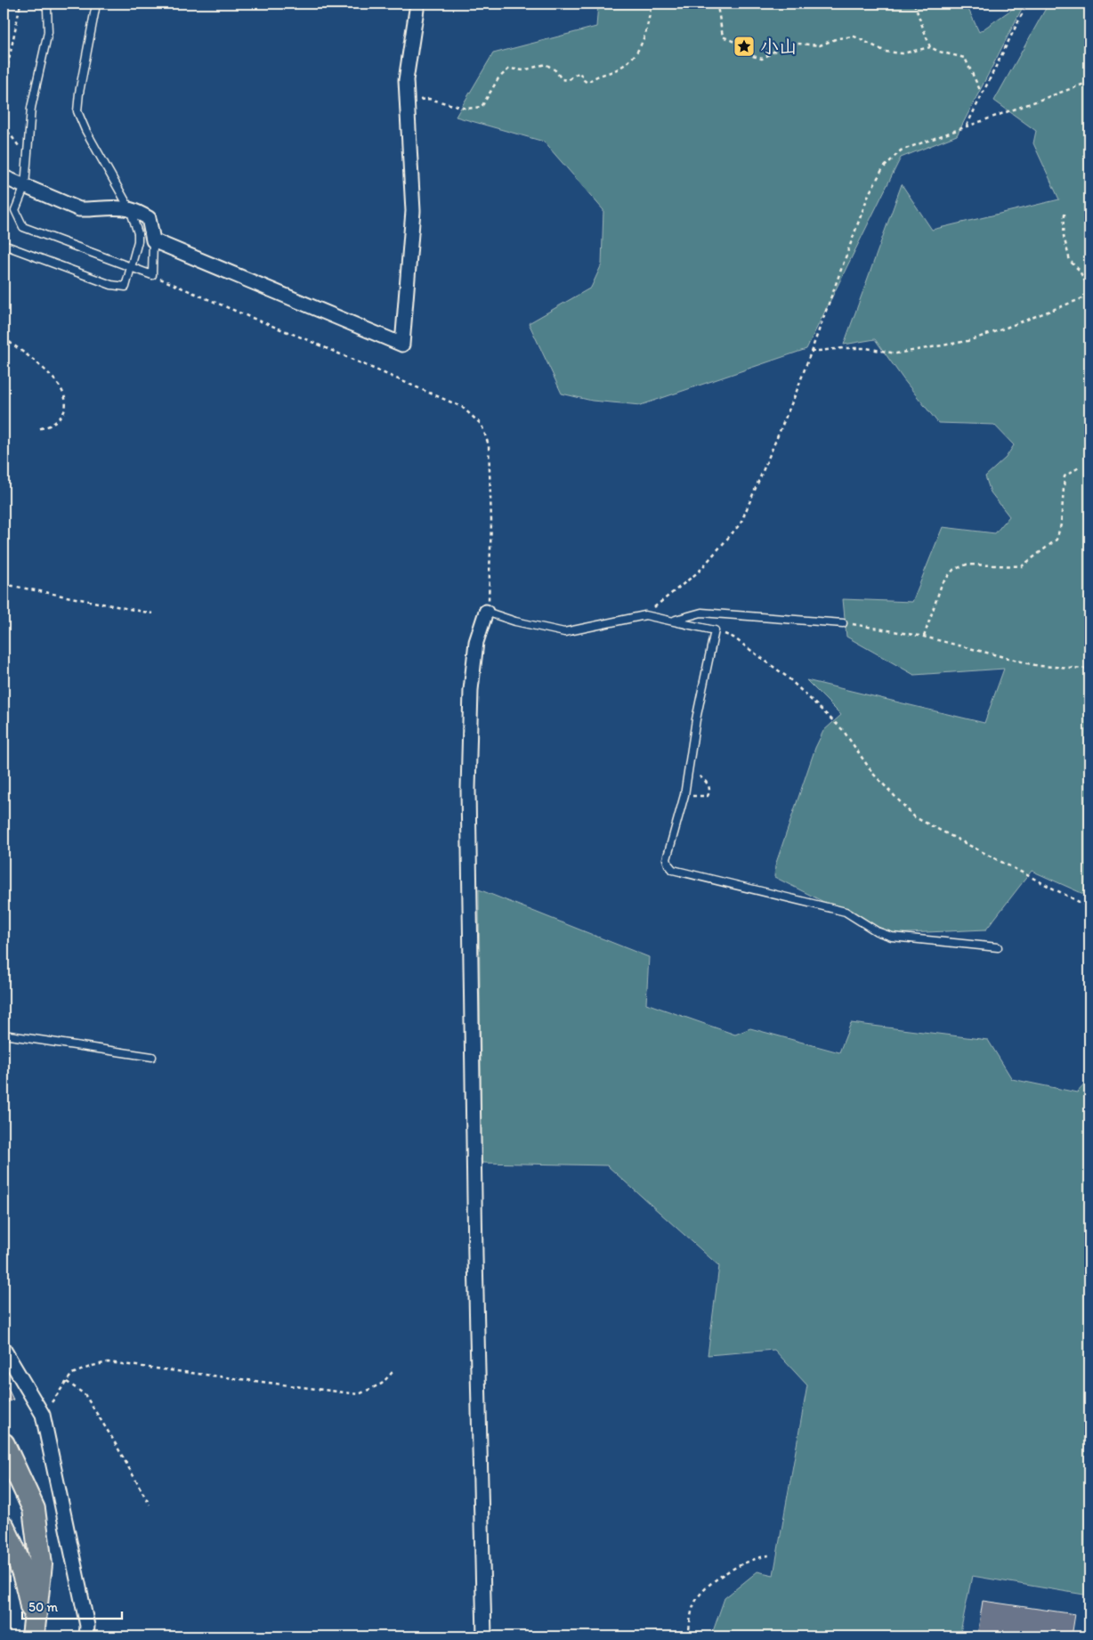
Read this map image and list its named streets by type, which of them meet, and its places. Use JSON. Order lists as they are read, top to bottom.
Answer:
{
  "places": {
    "place": ["小山"]
  },
  "scale_bar": "50 m"
}
